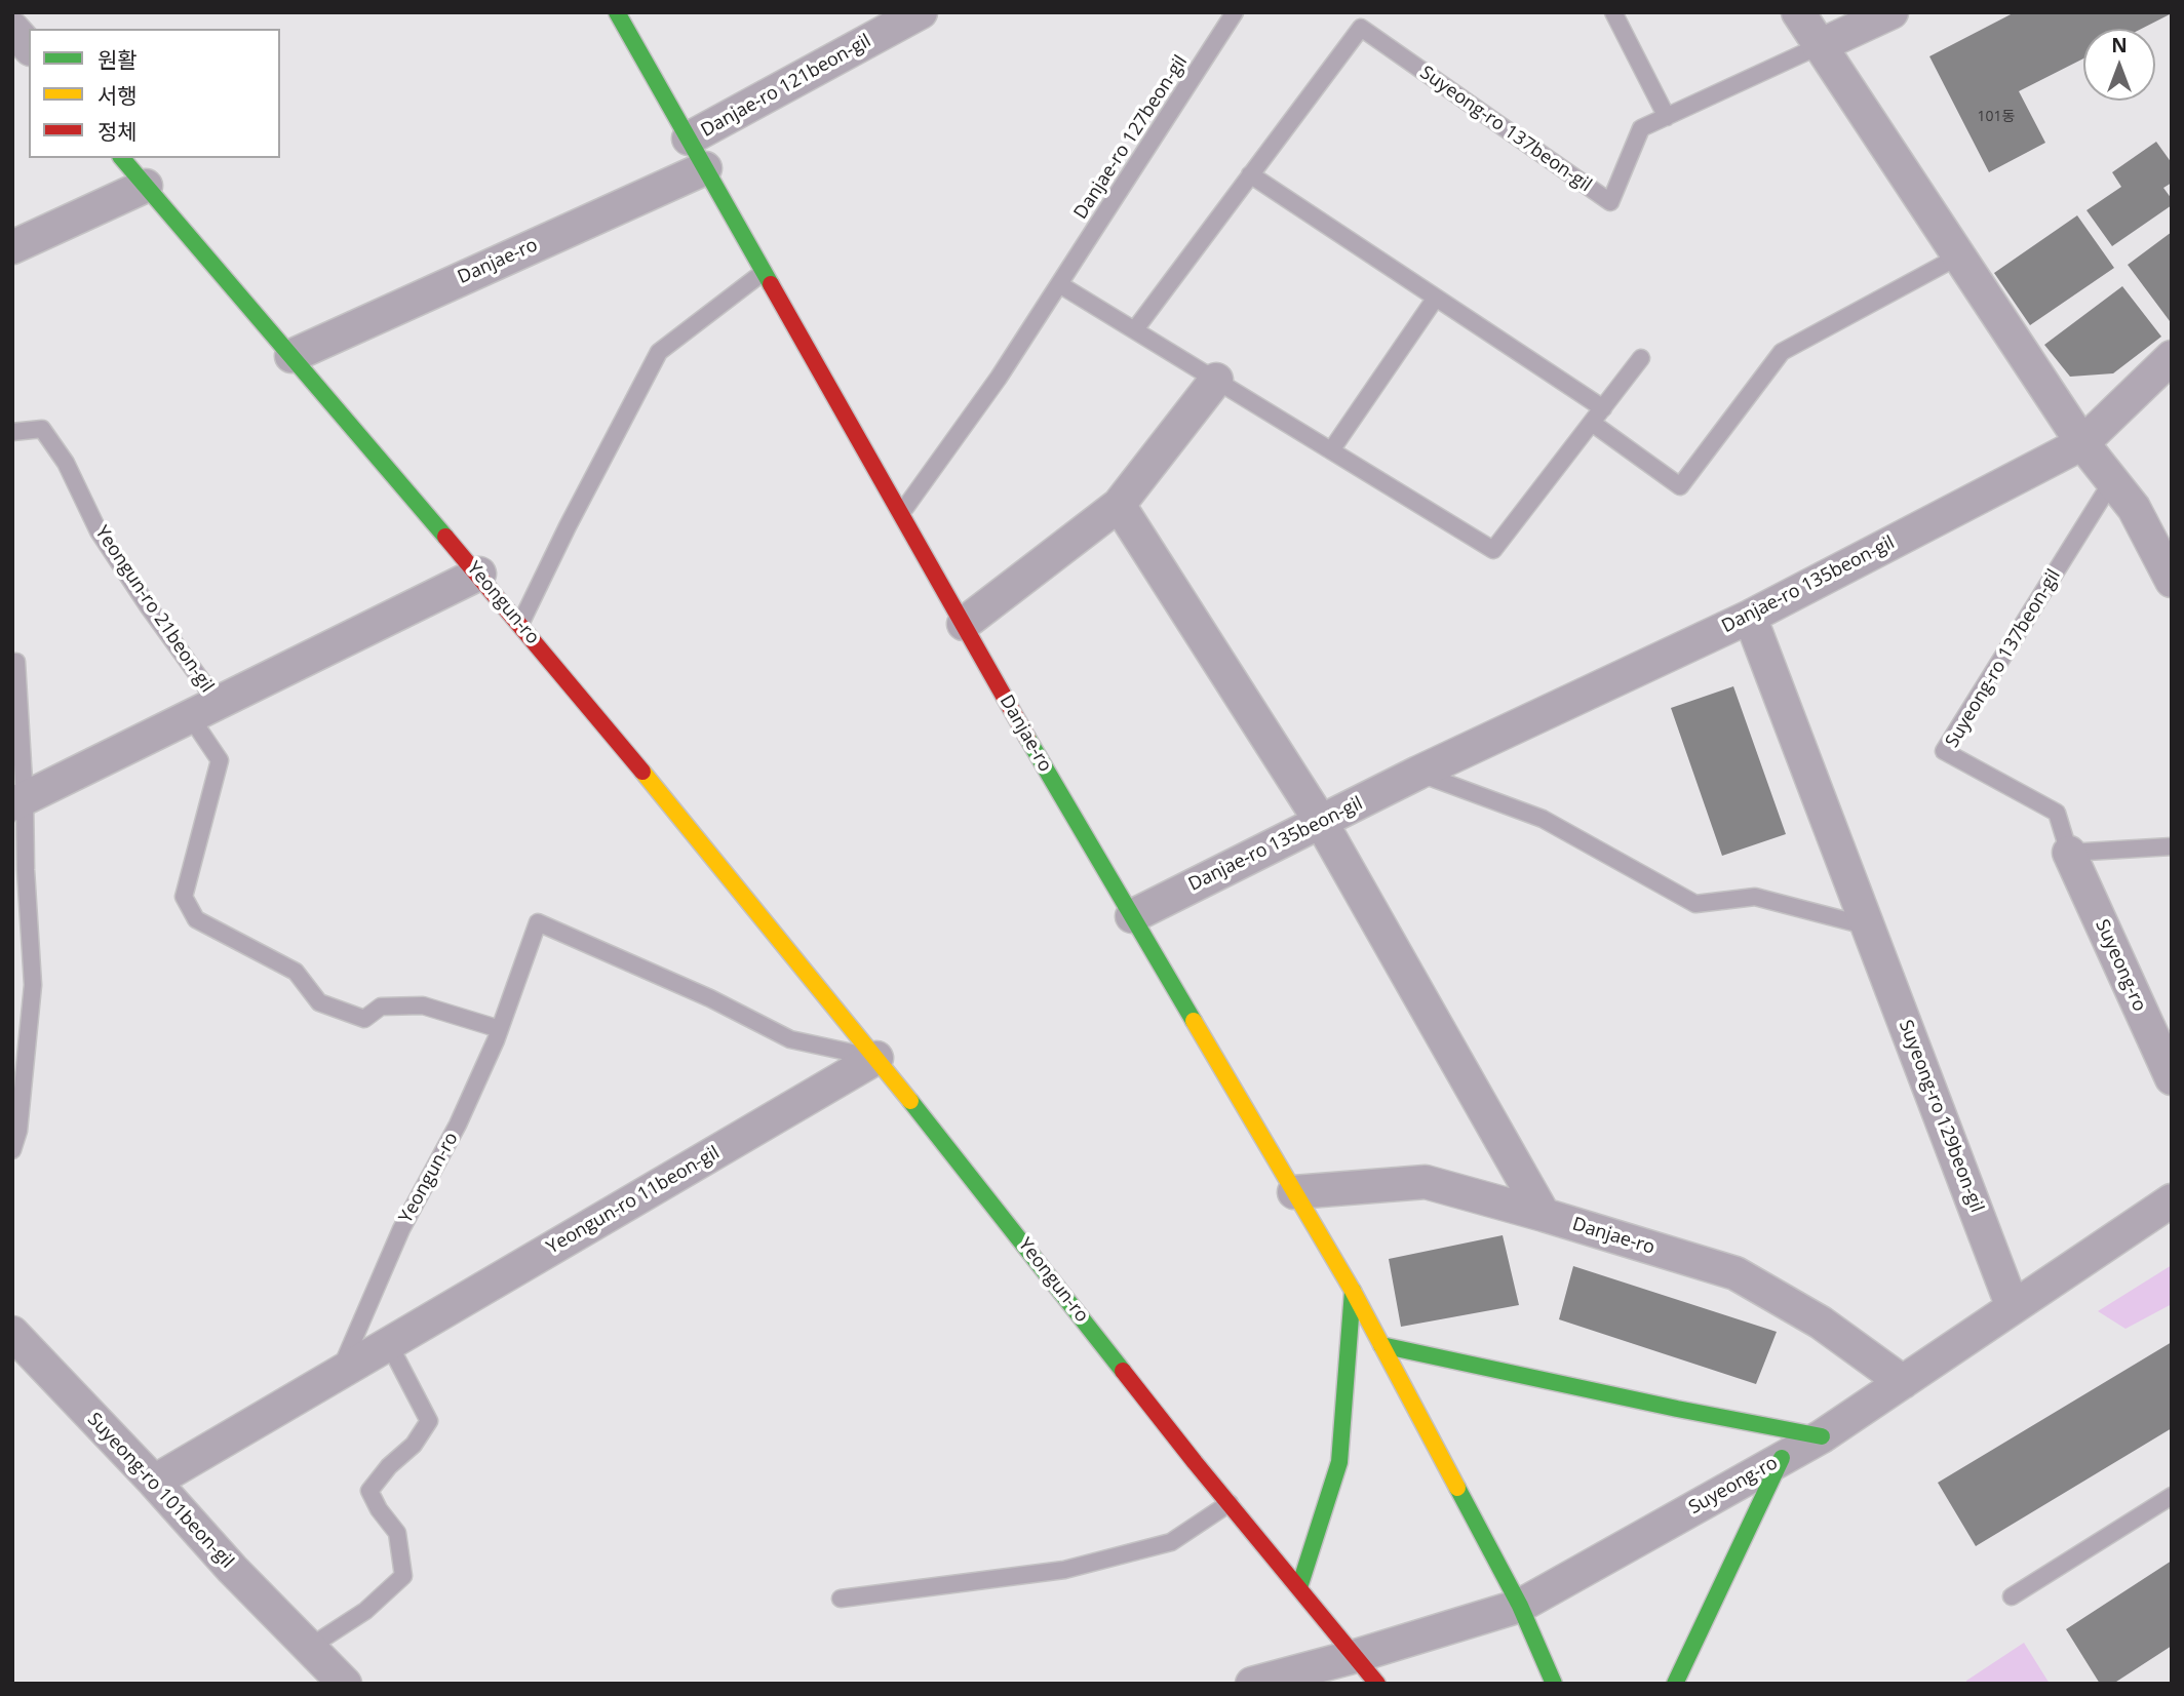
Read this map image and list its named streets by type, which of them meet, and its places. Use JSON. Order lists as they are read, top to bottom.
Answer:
{
  "streets": {
    "street": [
      "Danjae-ro 121beon-gil",
      "Danjae-ro",
      "Danjae-ro 135beon-gil",
      "Yeongun-ro",
      "Yeongun-ro 21beon-gil",
      "Suyeong-ro",
      "Suyeong-ro 129beon-gil",
      "Yeongun-ro 11beon-gil",
      "Suyeong-ro 101beon-gil"
    ],
    "lane": ["Suyeong-ro 137beon-gil", "Danjae-ro 127beon-gil"]
  },
  "crossings": [
    ["Danjae-ro 121beon-gil", "Danjae-ro"],
    ["Suyeong-ro 137beon-gil", "Suyeong-ro"],
    ["Danjae-ro 127beon-gil", "Danjae-ro"],
    ["Danjae-ro", "Danjae-ro 135beon-gil"],
    ["Danjae-ro", "Yeongun-ro"],
    ["Danjae-ro", "Suyeong-ro"],
    ["Danjae-ro 135beon-gil", "Suyeong-ro 129beon-gil"],
    ["Yeongun-ro", "Yeongun-ro 21beon-gil"],
    ["Yeongun-ro", "Suyeong-ro"],
    ["Yeongun-ro", "Yeongun-ro 11beon-gil"],
    ["Suyeong-ro", "Suyeong-ro 129beon-gil"],
    ["Yeongun-ro 11beon-gil", "Suyeong-ro 101beon-gil"]
  ],
  "house_numbers": ["101동"],
  "legend": ["원활", "서행", "정체"],
  "north": "top"
}
